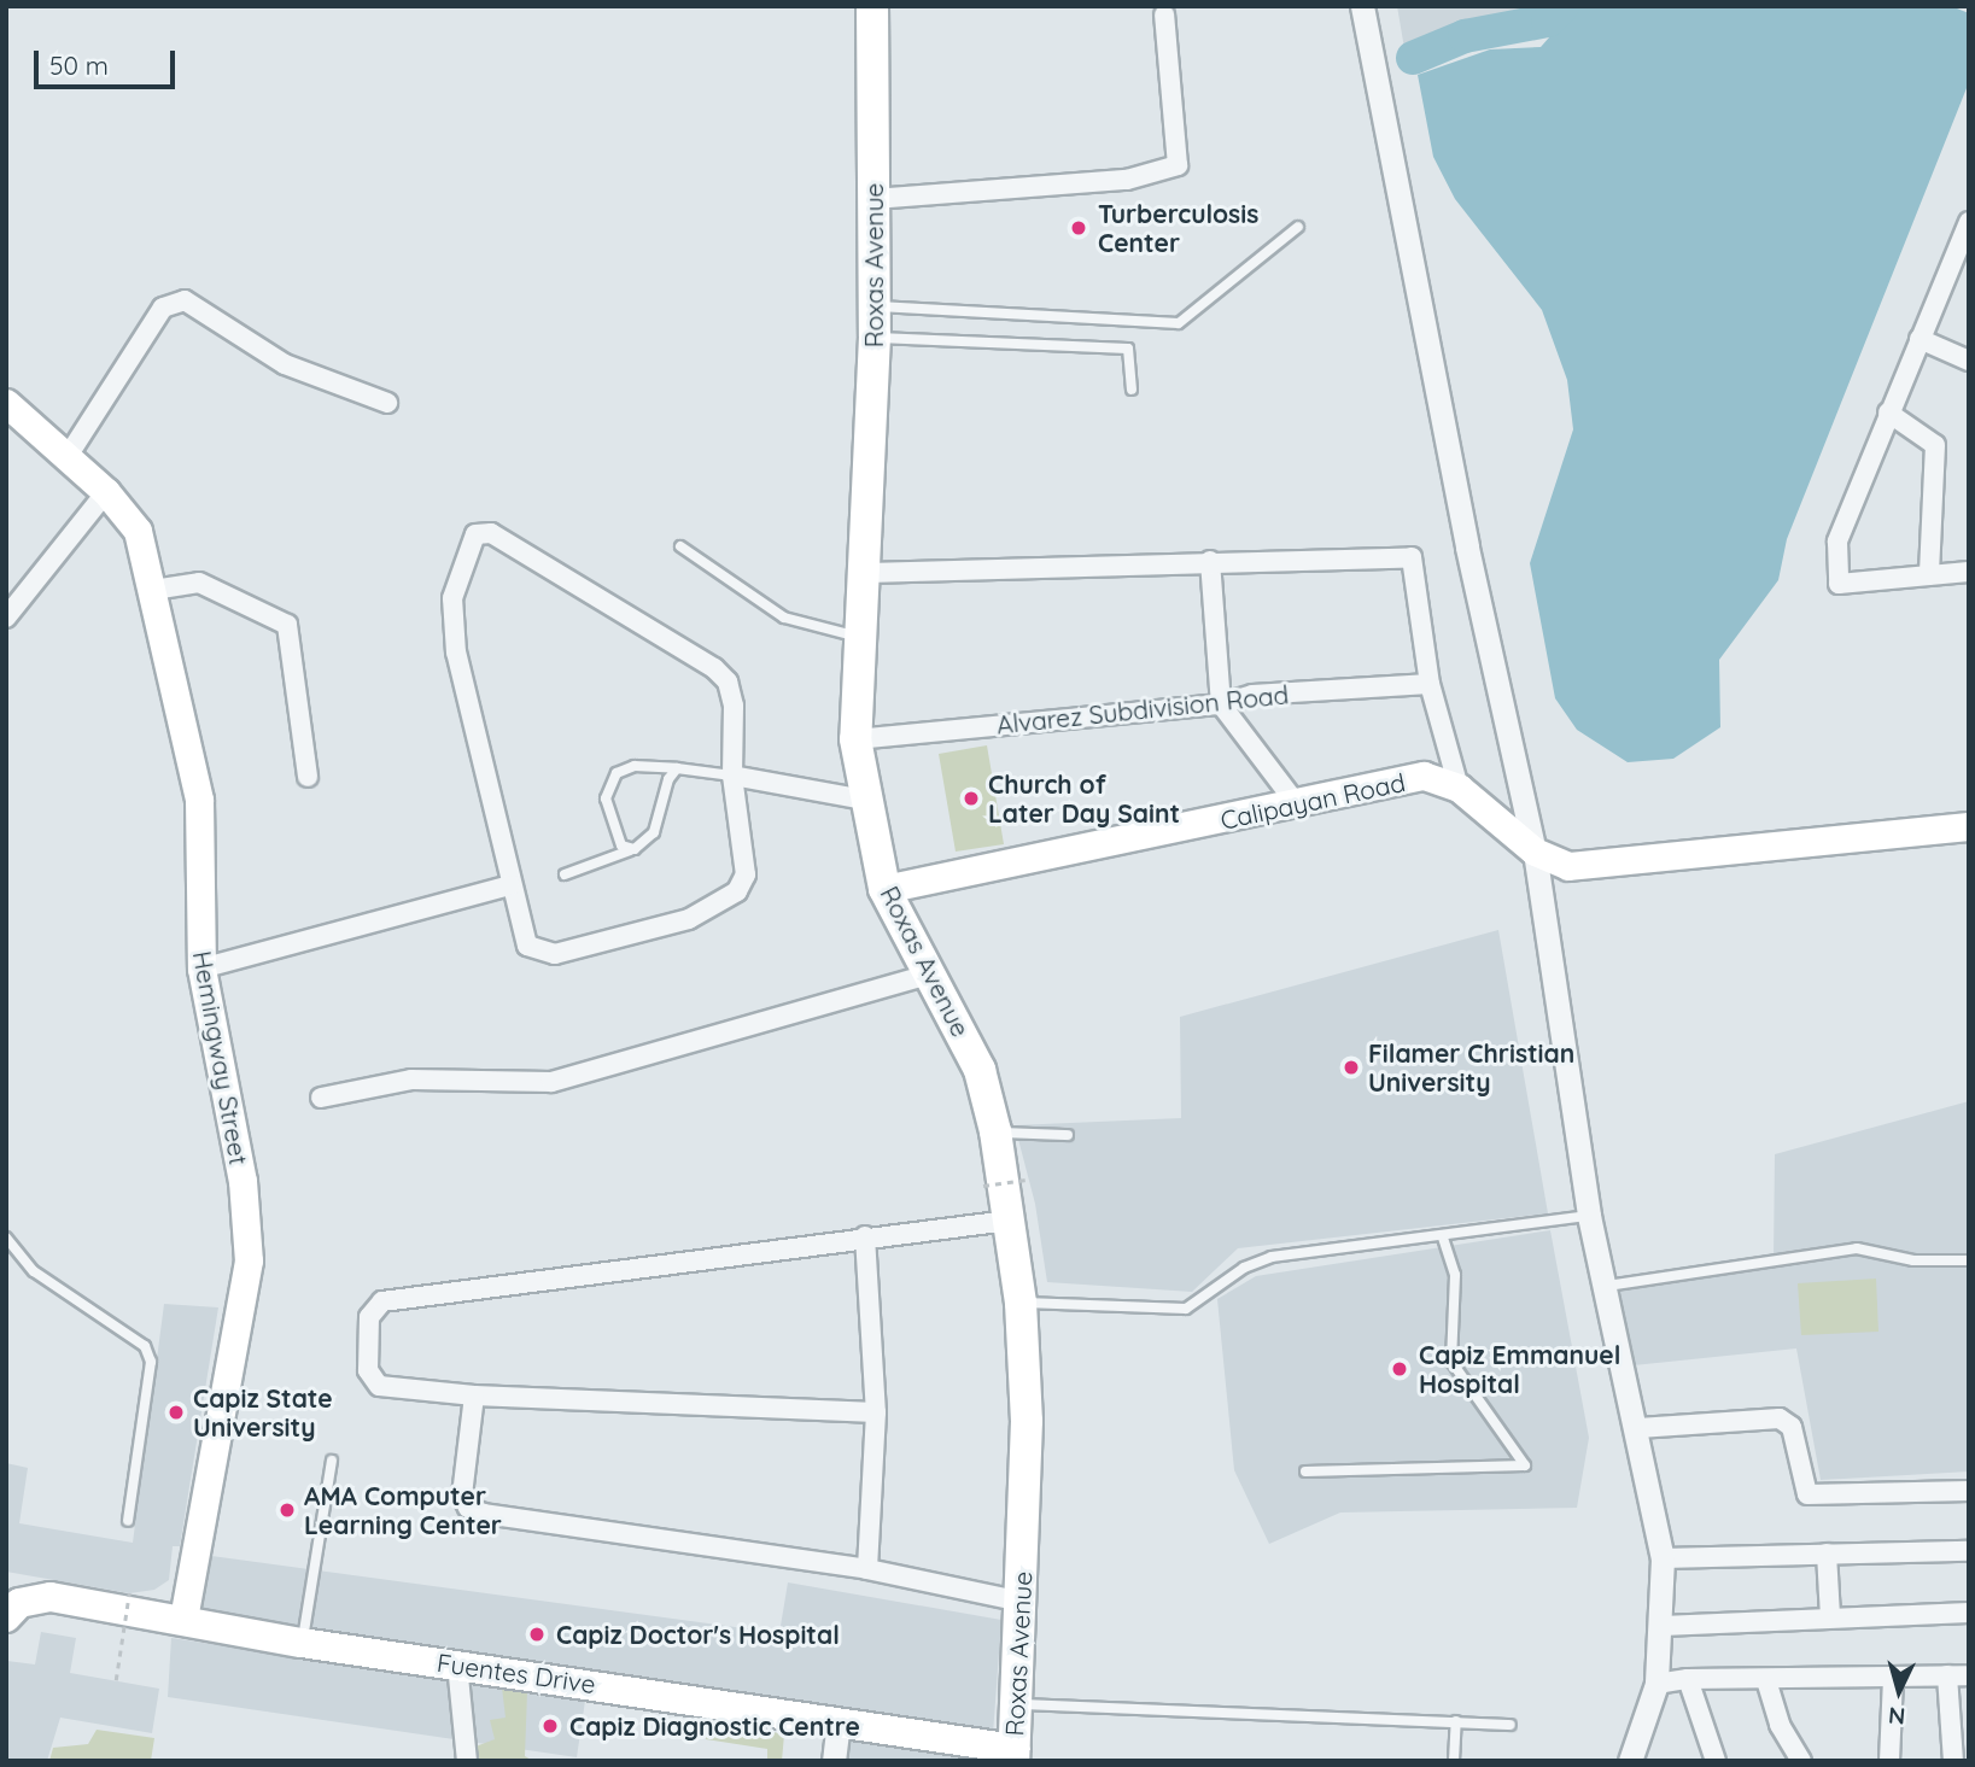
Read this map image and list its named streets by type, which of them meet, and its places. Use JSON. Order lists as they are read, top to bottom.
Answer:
{
  "streets": {
    "highway": ["Roxas Avenue"],
    "main road": ["Calipayan Road", "Hemingway Street", "Fuentes Drive"],
    "street": ["Alvarez Subdivision Road"]
  },
  "crossings": [
    ["Roxas Avenue", "Alvarez Subdivision Road"],
    ["Roxas Avenue", "Calipayan Road"],
    ["Roxas Avenue", "Fuentes Drive"],
    ["Hemingway Street", "Fuentes Drive"]
  ],
  "places": [
    "Turberculosis Center",
    "Church of Later Day Saint",
    "Filamer Christian University",
    "Capiz Emmanuel Hospital",
    "Capiz State University",
    "AMA Computer Learning Center",
    "Capiz Doctor's Hospital",
    "Capiz Diagnostic Centre"
  ],
  "scale_bar": "50 m",
  "north": "bottom"
}
